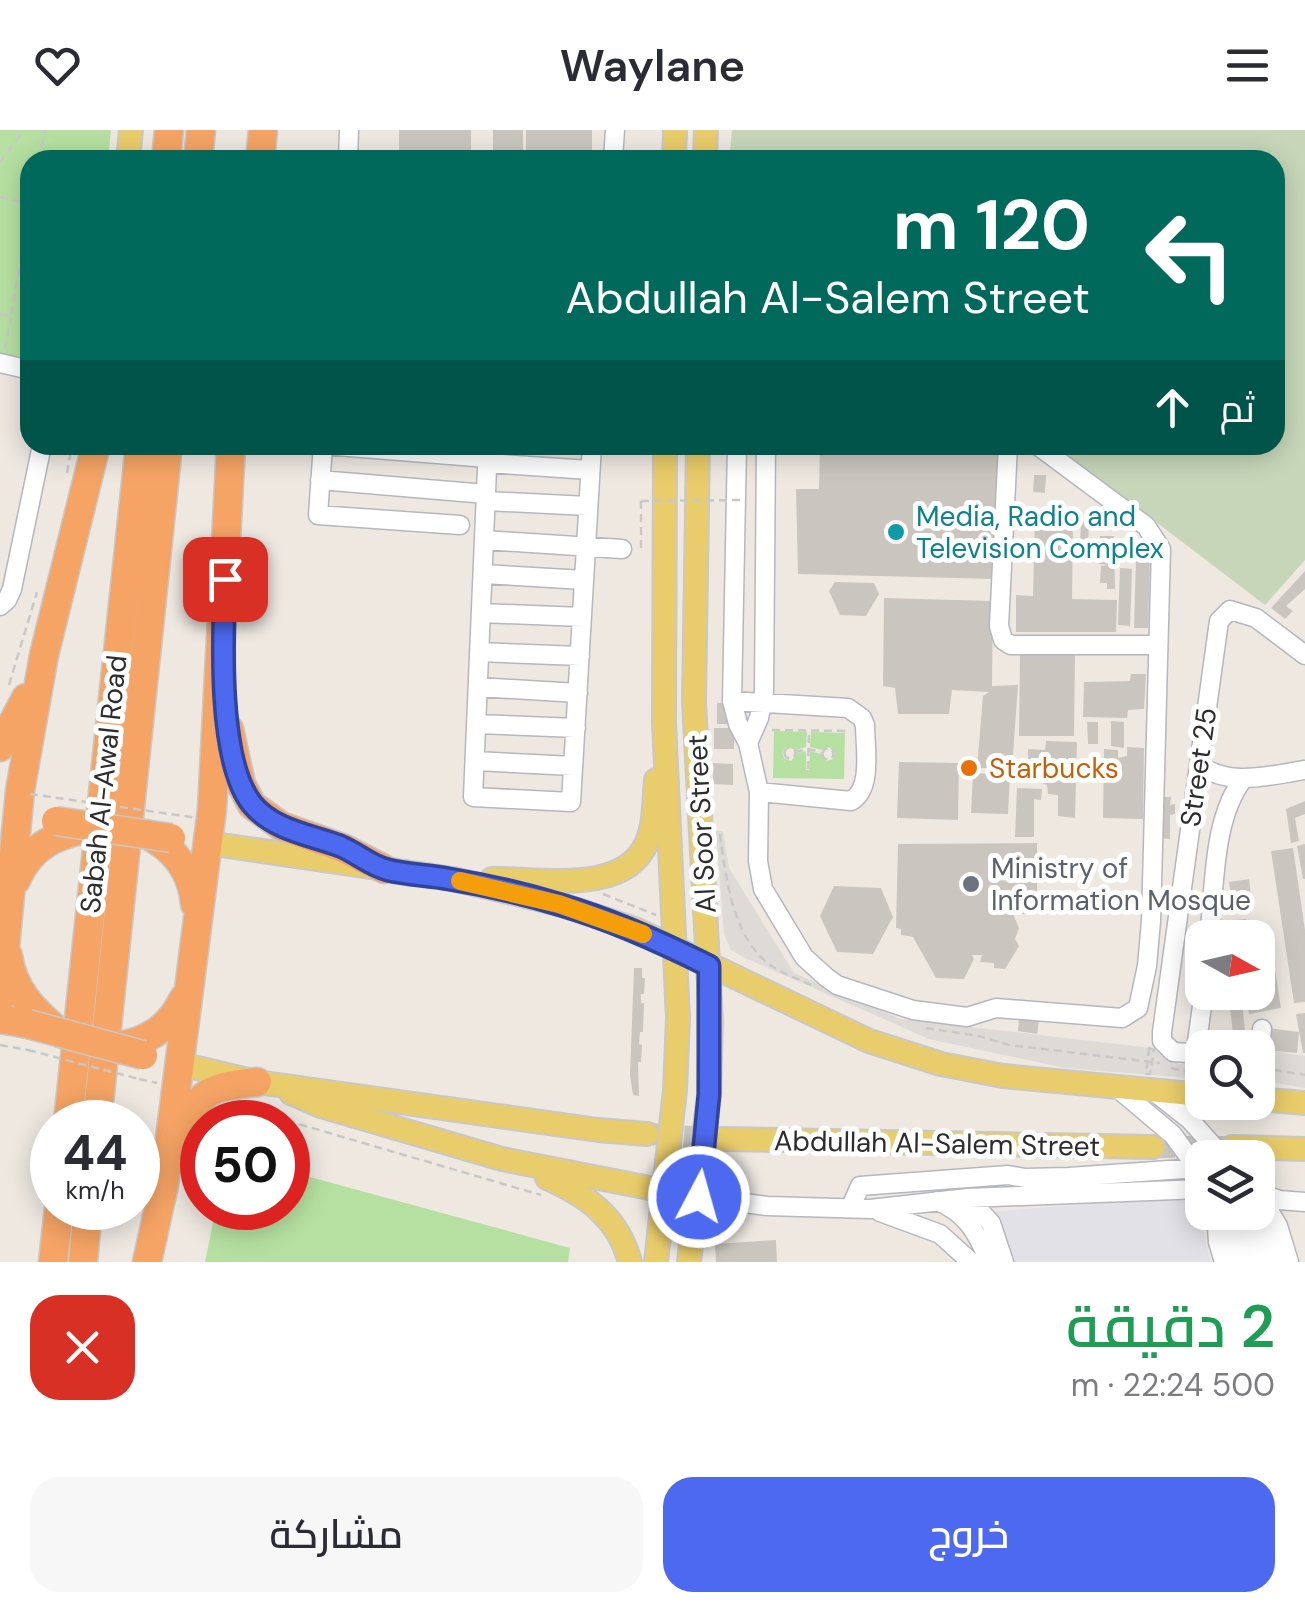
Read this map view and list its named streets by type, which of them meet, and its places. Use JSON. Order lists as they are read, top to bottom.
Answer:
{
  "streets": {
    "highway": ["Sabah Al-Awal Road"],
    "main road": ["Al Soor Street", "Abdullah Al-Salem Street"],
    "street": ["Street 25"]
  },
  "places": ["Media, Radio and Television Complex", "Starbucks", "Ministry of Information Mosque"],
  "north": "right",
  "page": {
    "header": "Waylane",
    "turn": ["120 m", "Abdullah Al-Salem Street"],
    "then": "ثم",
    "speed": "44 km/h",
    "limit": "50",
    "heading": ["2 دقيقة", "500 m · 22:24"],
    "buttons": ["خروج", "مشاركة"]
  }
}
